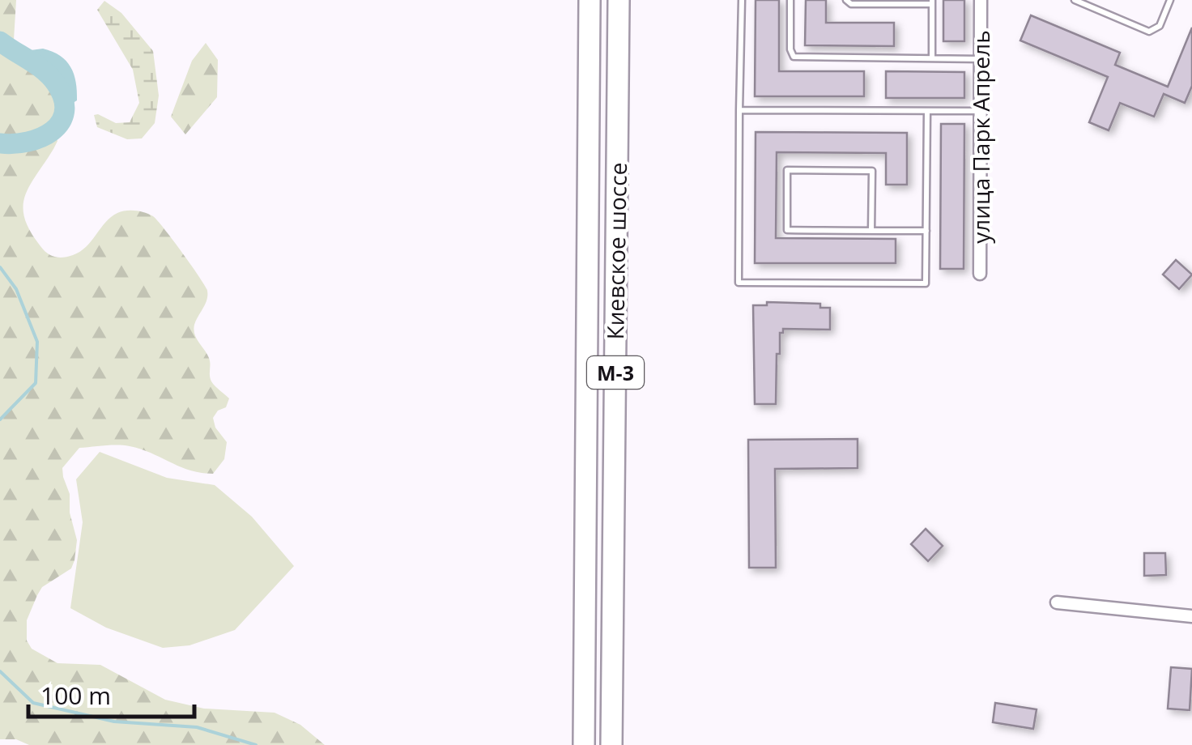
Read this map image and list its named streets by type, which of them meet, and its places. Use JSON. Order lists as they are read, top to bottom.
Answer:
{
  "streets": {
    "highway": ["Киевское шоссе", "М-3"],
    "street": ["улица Парк Апрель"]
  },
  "scale_bar": "100 m"
}
